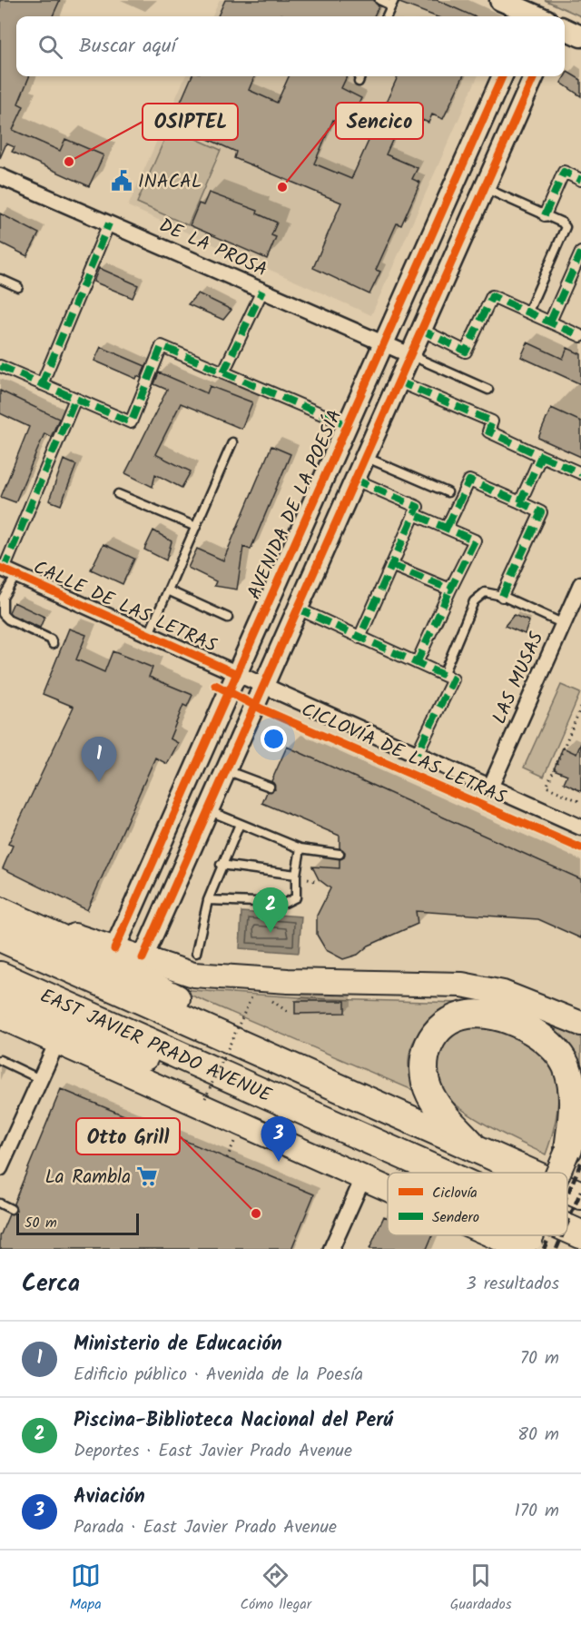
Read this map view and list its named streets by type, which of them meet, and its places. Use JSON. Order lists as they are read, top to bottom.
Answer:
{
  "streets": {
    "highway": ["EAST JAVIER PRADO AVENUE"],
    "street": [
      "DE LA PROSA",
      "AVENIDA DE LA POESÍA",
      "CALLE DE LAS LETRAS",
      "LAS MUSAS"
    ],
    "cycle path": ["CICLOVÍA DE LAS LETRAS"]
  },
  "crossings": [
    ["DE LA PROSA", "AVENIDA DE LA POESÍA"],
    ["AVENIDA DE LA POESÍA", "CALLE DE LAS LETRAS"],
    ["CALLE DE LAS LETRAS", "LAS MUSAS"]
  ],
  "places": {
    "other": ["OSIPTEL", "Sencico", "Otto Grill"],
    "public building": ["INACAL"],
    "supermarket": ["La Rambla"]
  },
  "legend": ["Ciclovía", "Sendero"],
  "scale_bar": "50 m",
  "page": {
    "search": "Buscar aquí",
    "pins": ["1", "2", "3"],
    "scale": "50 m",
    "heading": ["Cerca", "3 resultados"],
    "list": [
      {
        "mark": "1",
        "name": "Ministerio de Educación",
        "note": "Edificio público · Avenida de la Poesía",
        "value": "70 m"
      },
      {
        "mark": "2",
        "name": "Piscina-Biblioteca Nacional del Perú",
        "note": "Deportes · East Javier Prado Avenue",
        "value": "80 m"
      },
      {
        "mark": "3",
        "name": "Aviación",
        "note": "Parada · East Javier Prado Avenue",
        "value": "170 m"
      }
    ],
    "nav": ["Mapa", "Cómo llegar", "Guardados"]
  }
}
